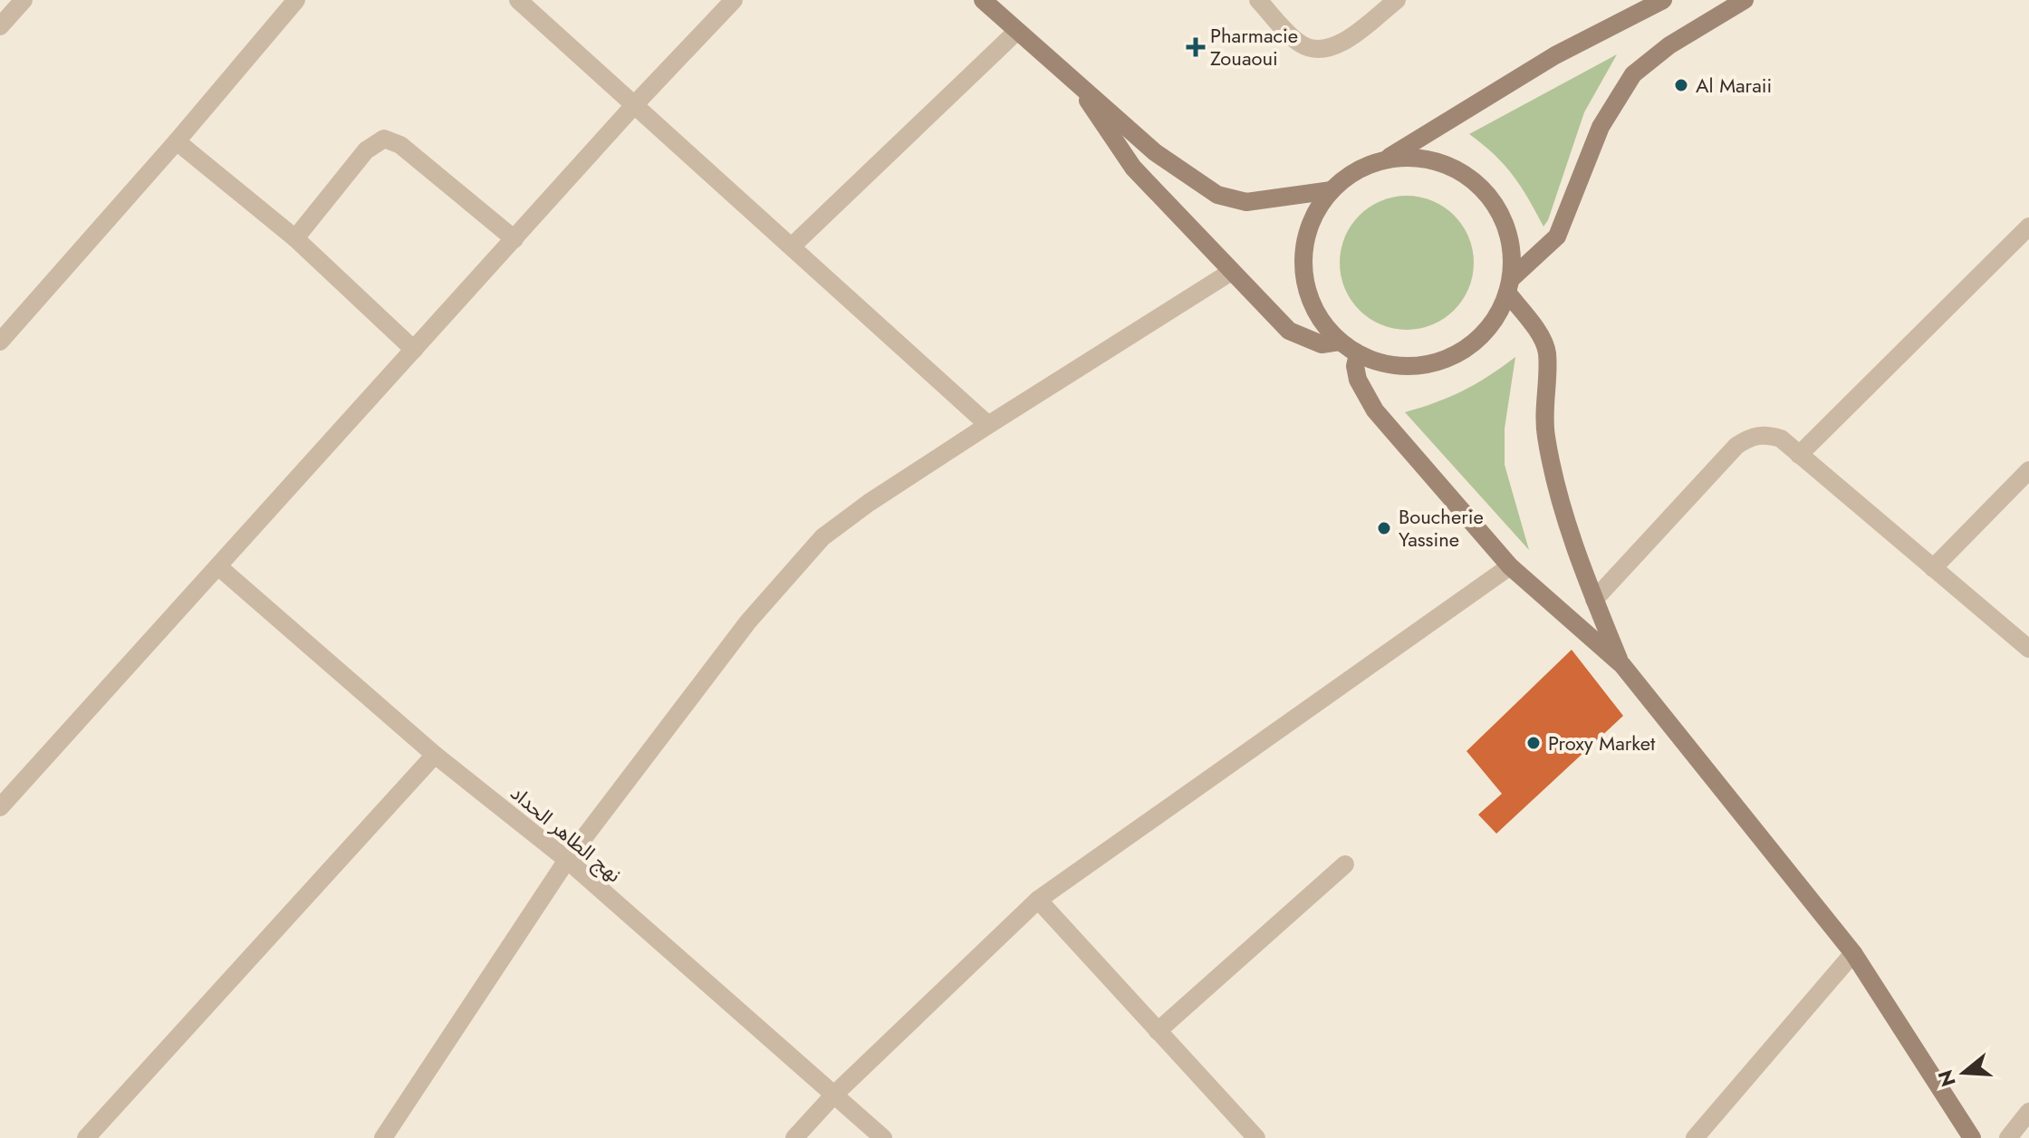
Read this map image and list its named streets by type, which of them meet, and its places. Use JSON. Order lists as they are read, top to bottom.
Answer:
{
  "streets": {
    "street": ["نهج الطاهر الحداد"]
  },
  "places": {
    "health": ["Pharmacie Zouaoui"],
    "other": ["Al Maraii", "Boucherie Yassine", "Proxy Market"]
  },
  "north": "left"
}
